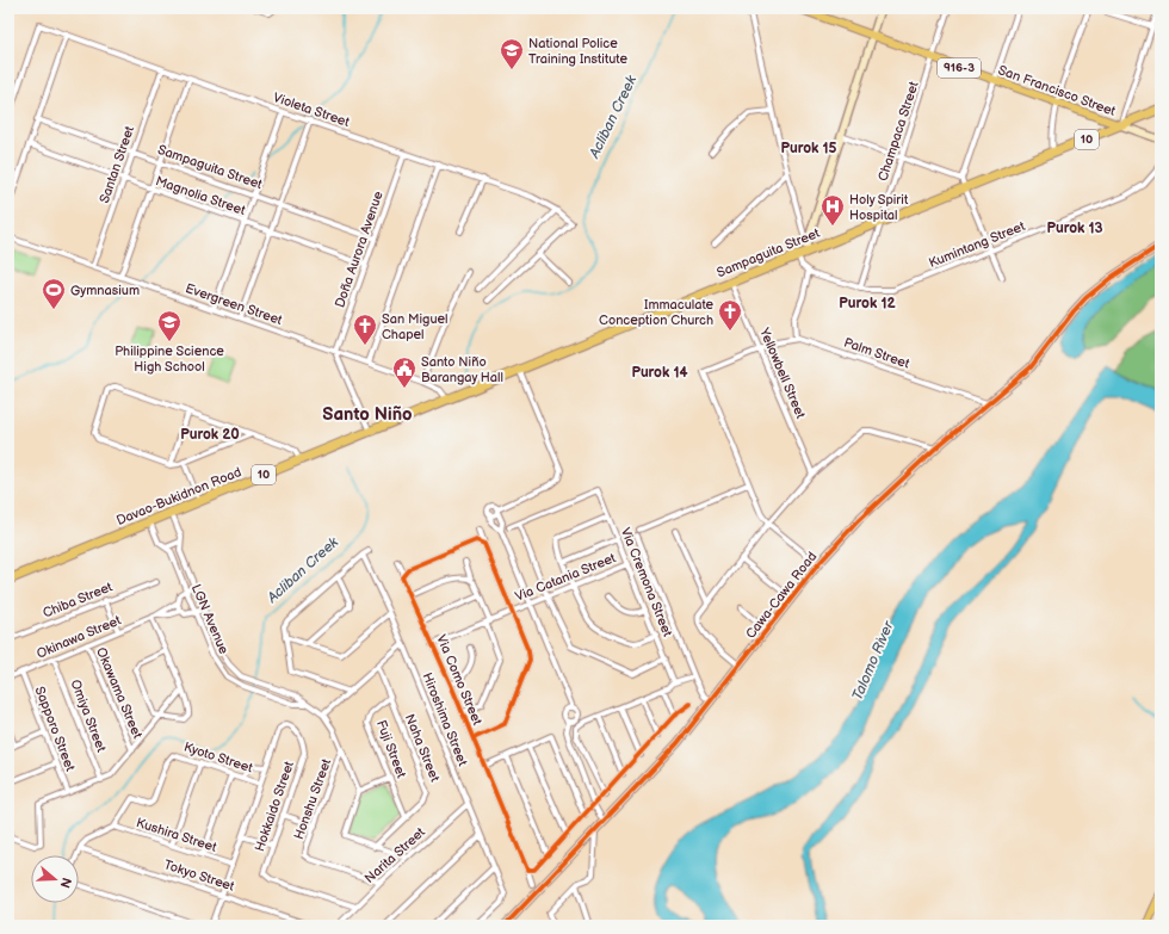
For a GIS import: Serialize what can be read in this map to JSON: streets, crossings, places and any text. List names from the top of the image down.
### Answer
{
  "streets": {
    "highway": ["10", "Sampaguita Street", "Davao-Bukidnon Road"],
    "main road": ["916-3", "San Francisco Street"],
    "street": [
      "Violeta Street",
      "Champaca Street",
      "Santan Street",
      "Magnolia Street",
      "Kumintang Street",
      "Doña Aurora Avenue",
      "Evergreen Street",
      "Palm Street",
      "Yellowbell Street",
      "Via Catania Street",
      "Via Cremona Street",
      "Cawa-Cawa Road",
      "Chiba Street",
      "LGN Avenue",
      "Okinawa Street",
      "Via Como Street",
      "Okawama Street",
      "Omiya Street",
      "Hiroshima Street",
      "Sapporo Street",
      "Naha Street",
      "Fuji Street",
      "Kyoto Street",
      "Honshu Street",
      "Hokkaido Street",
      "Kushira Street",
      "Narita Street",
      "Tokyo Street"
    ]
  },
  "crossings": [
    ["San Francisco Street", "Champaca Street"],
    ["San Francisco Street", "Sampaguita Street"],
    ["Violeta Street", "Santan Street"],
    ["Violeta Street", "Doña Aurora Avenue"],
    ["Champaca Street", "Sampaguita Street"],
    ["Champaca Street", "Kumintang Street"],
    ["Santan Street", "Sampaguita Street"],
    ["Santan Street", "Magnolia Street"],
    ["Santan Street", "Evergreen Street"],
    ["Sampaguita Street", "Doña Aurora Avenue"],
    ["Sampaguita Street", "Yellowbell Street"],
    ["Sampaguita Street", "Davao-Bukidnon Road"],
    ["Magnolia Street", "Doña Aurora Avenue"],
    ["Doña Aurora Avenue", "Evergreen Street"],
    ["Evergreen Street", "Davao-Bukidnon Road"],
    ["Palm Street", "Yellowbell Street"],
    ["Palm Street", "Cawa-Cawa Road"],
    ["Davao-Bukidnon Road", "LGN Avenue"],
    ["Via Catania Street", "Via Cremona Street"],
    ["Via Catania Street", "Via Como Street"],
    ["Okinawa Street", "Okawama Street"],
    ["Okinawa Street", "Omiya Street"],
    ["Okinawa Street", "Sapporo Street"],
    ["Hiroshima Street", "Narita Street"],
    ["Naha Street", "Fuji Street"],
    ["Kyoto Street", "Kushira Street"],
    ["Honshu Street", "Narita Street"],
    ["Hokkaido Street", "Narita Street"]
  ],
  "districts": [
    "Purok 15",
    "Purok 13",
    "Purok 12",
    "Purok 14",
    "Santo Niño",
    "Purok 20"
  ],
  "water": ["Acliban Creek", "Talomo River"],
  "places": {
    "school or university": ["National Police Training Institute", "Philippine Science High School"],
    "hospital": ["Holy Spirit Hospital"],
    "sports": ["Gymnasium"],
    "church": ["Immaculate Conception Church", "San Miguel Chapel"],
    "public building": ["Santo Niño Barangay Hall"]
  },
  "north": "right"
}
